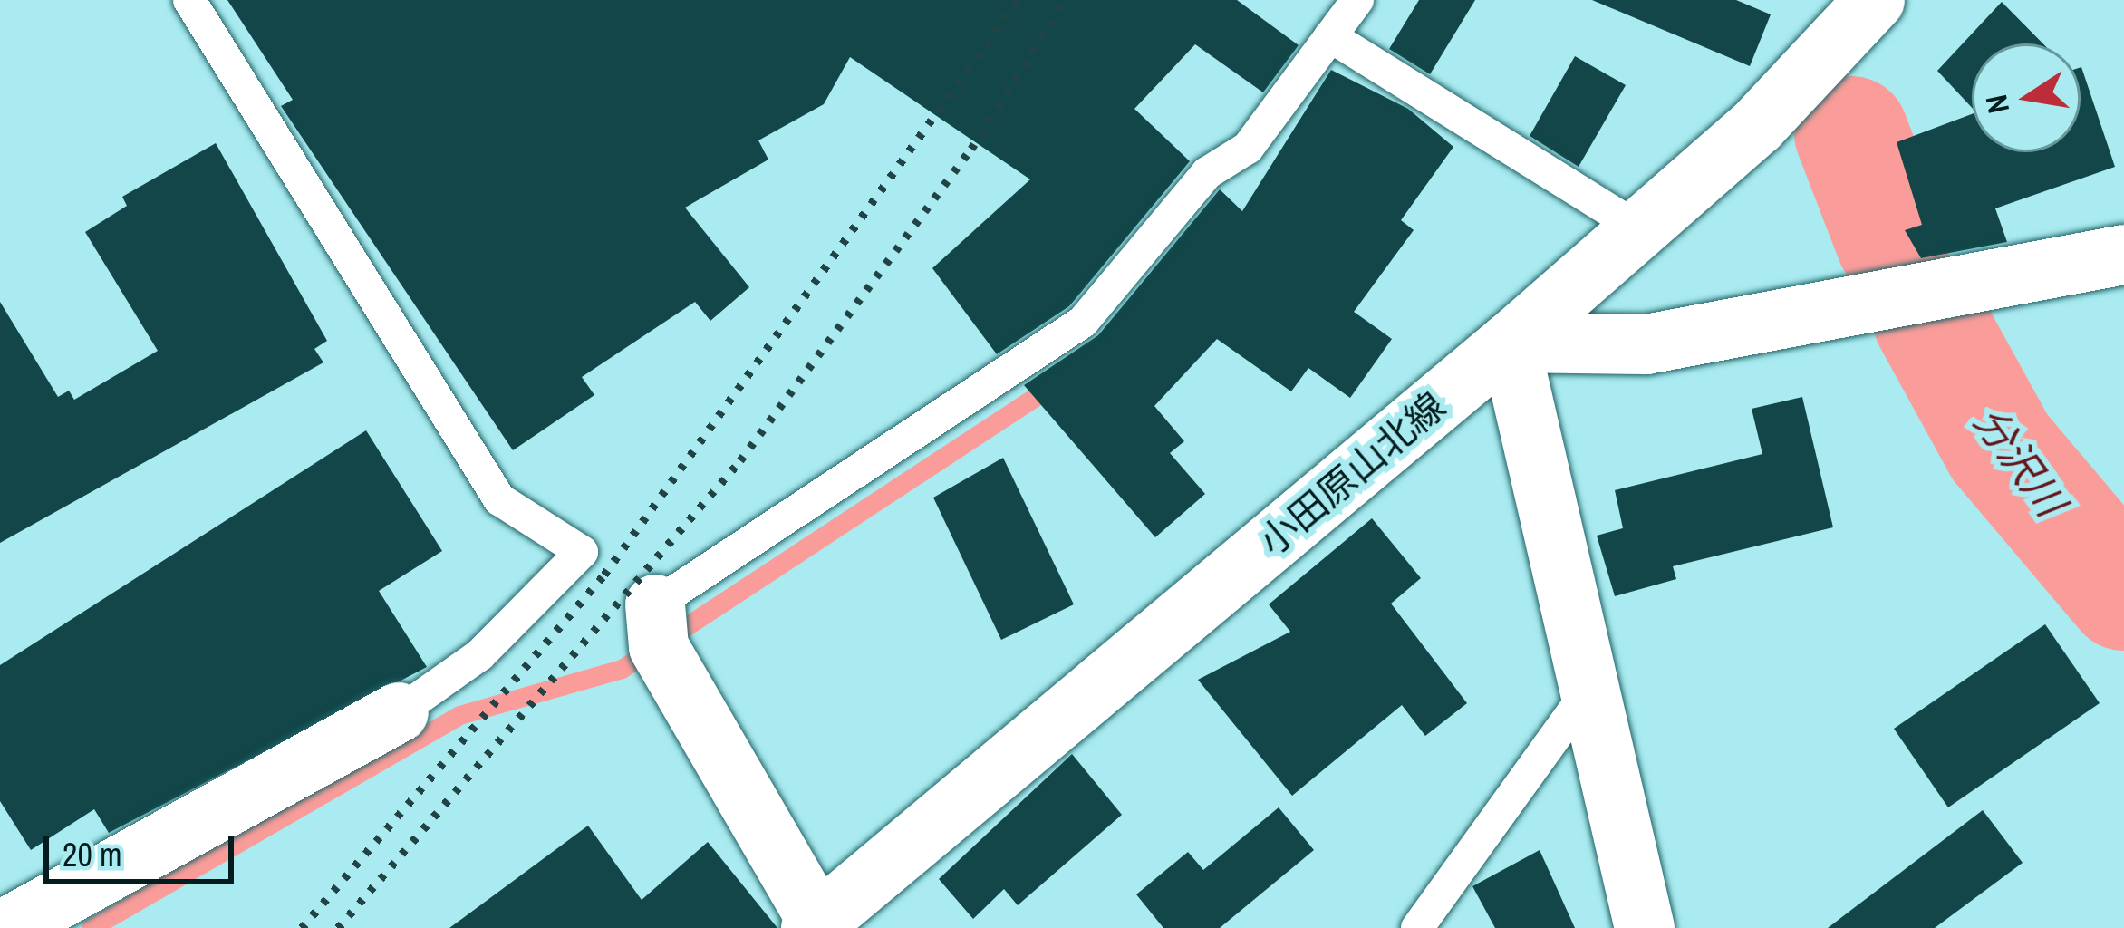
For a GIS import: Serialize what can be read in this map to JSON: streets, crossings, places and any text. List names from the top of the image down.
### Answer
{
  "streets": {
    "street": ["小田原山北線"]
  },
  "water": ["分沢川"],
  "scale_bar": "20 m",
  "north": "left"
}
